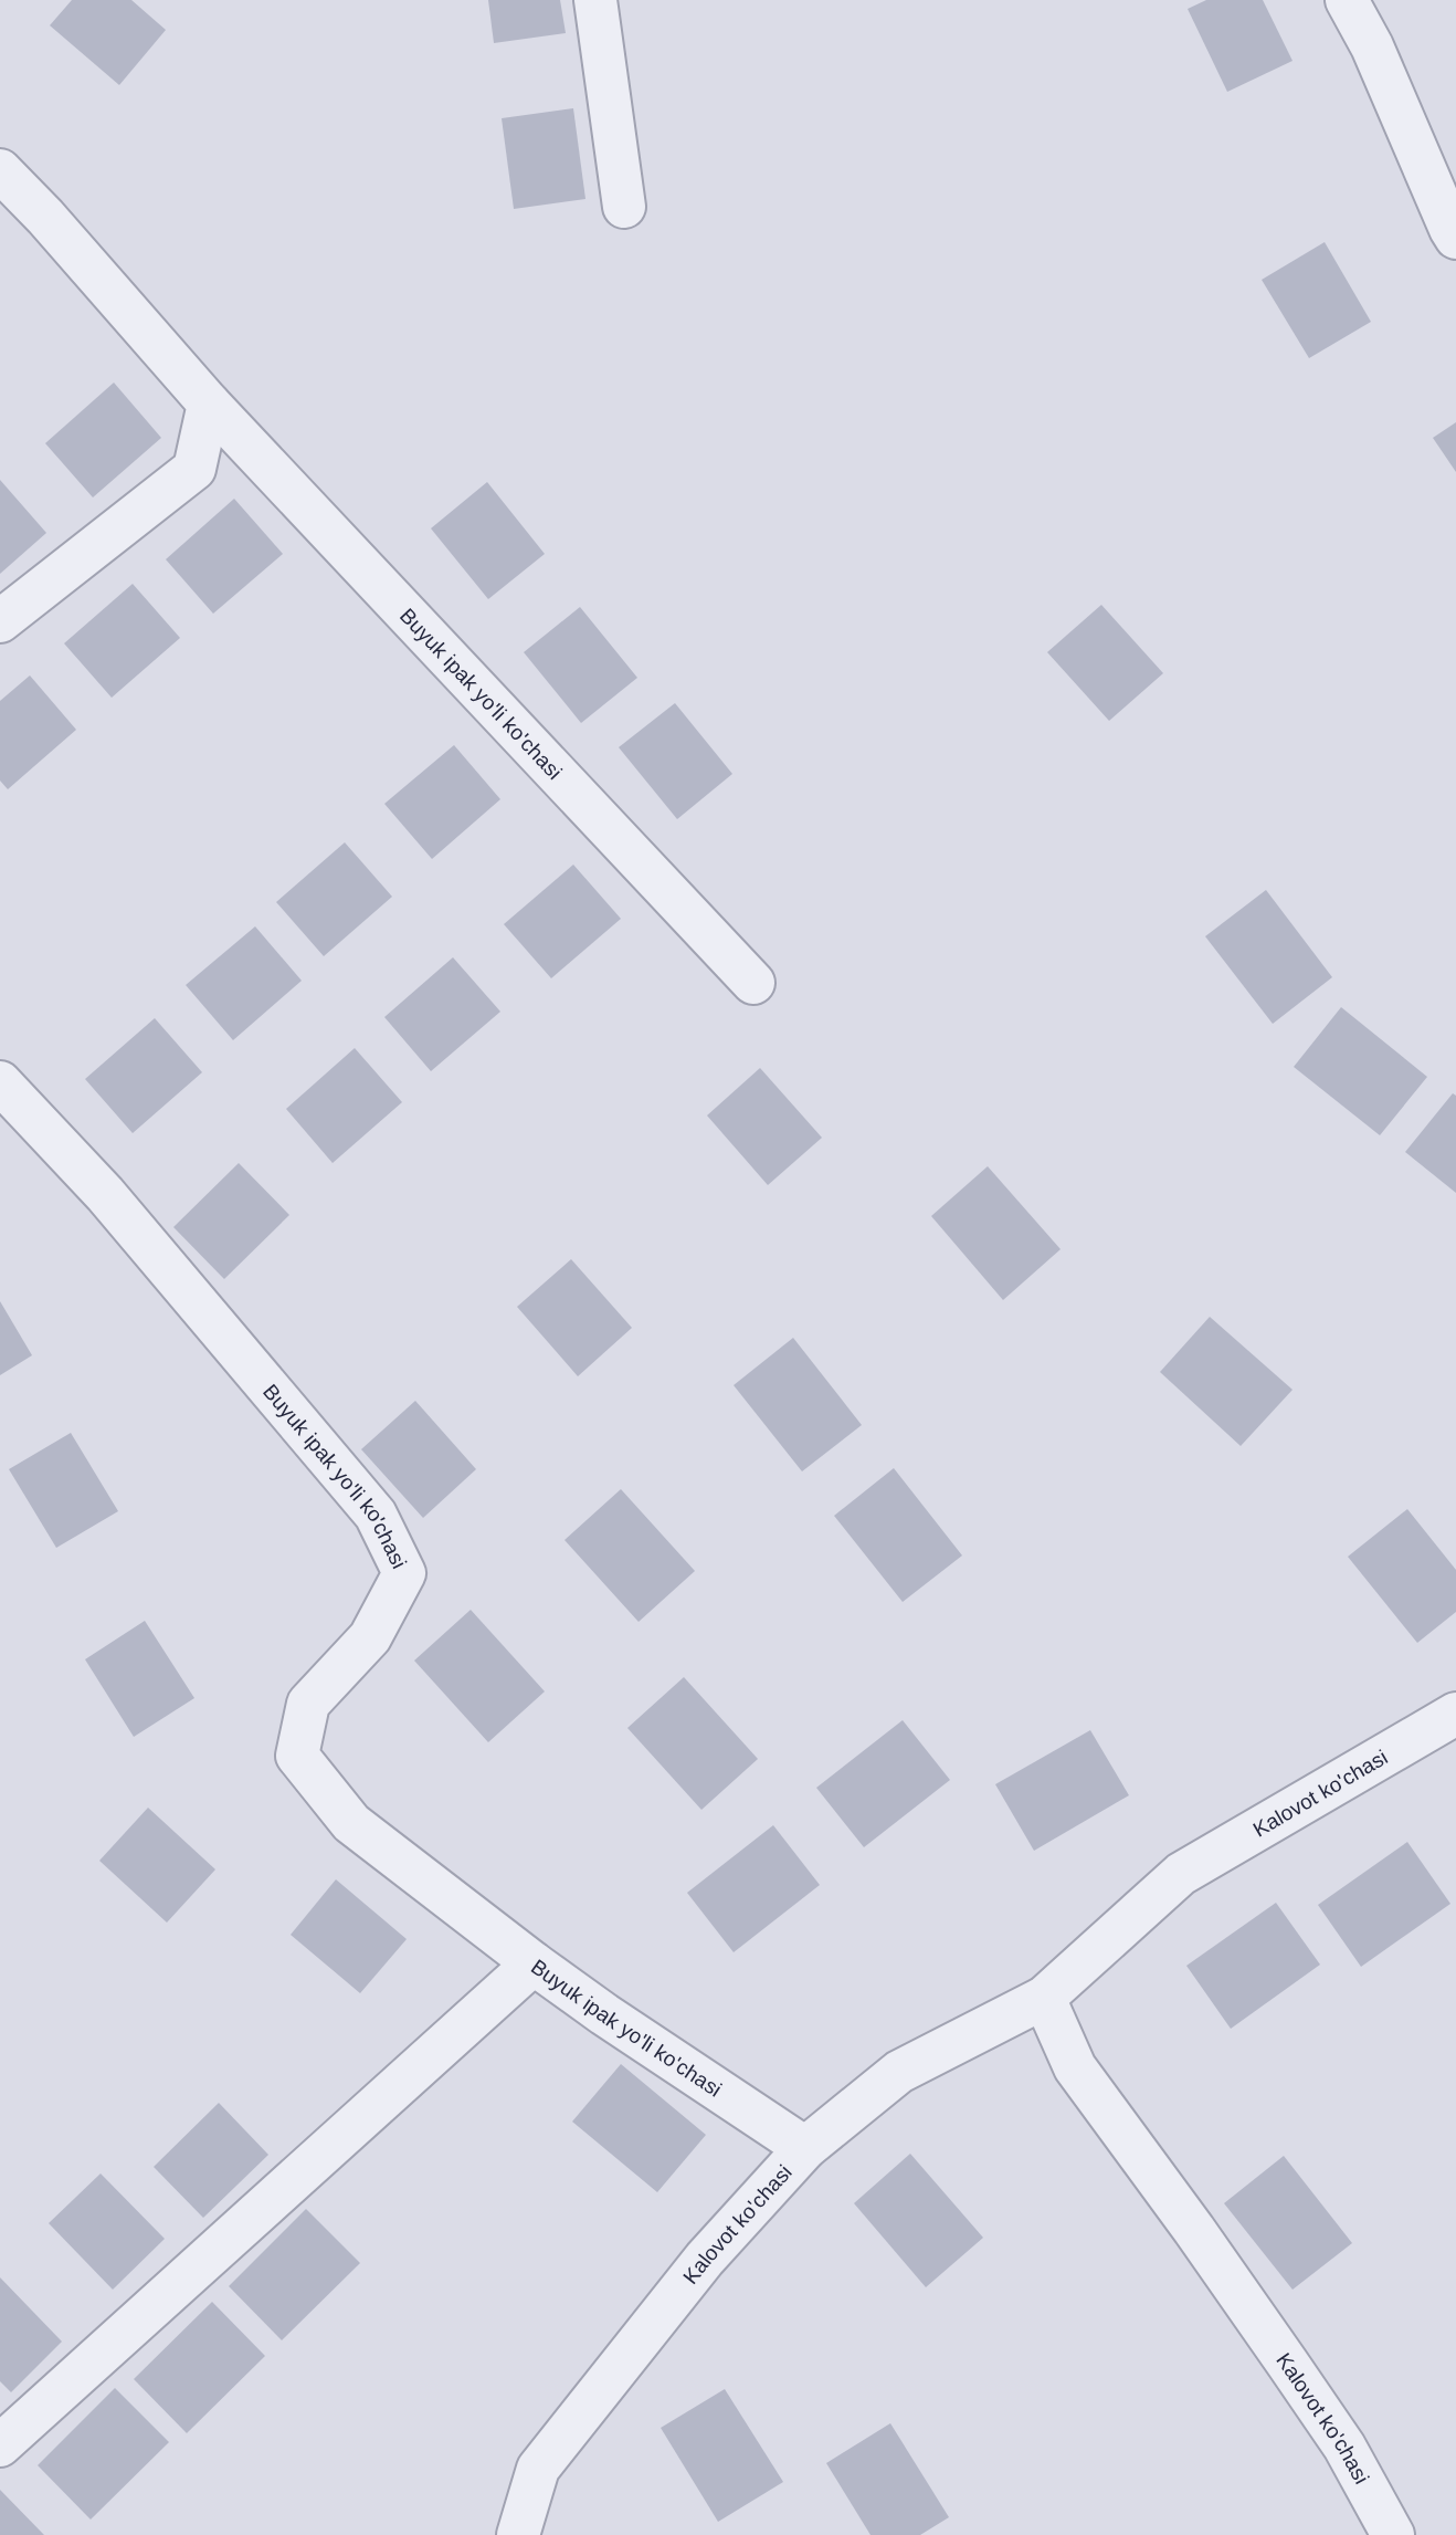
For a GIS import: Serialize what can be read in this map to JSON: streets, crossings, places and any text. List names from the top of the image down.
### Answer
{
  "streets": {
    "street": ["Buyuk ipak yo'li ko'chasi", "Kalovot ko'chasi"]
  },
  "crossings": [
    ["Buyuk ipak yo'li ko'chasi", "Kalovot ko'chasi"]
  ]
}
